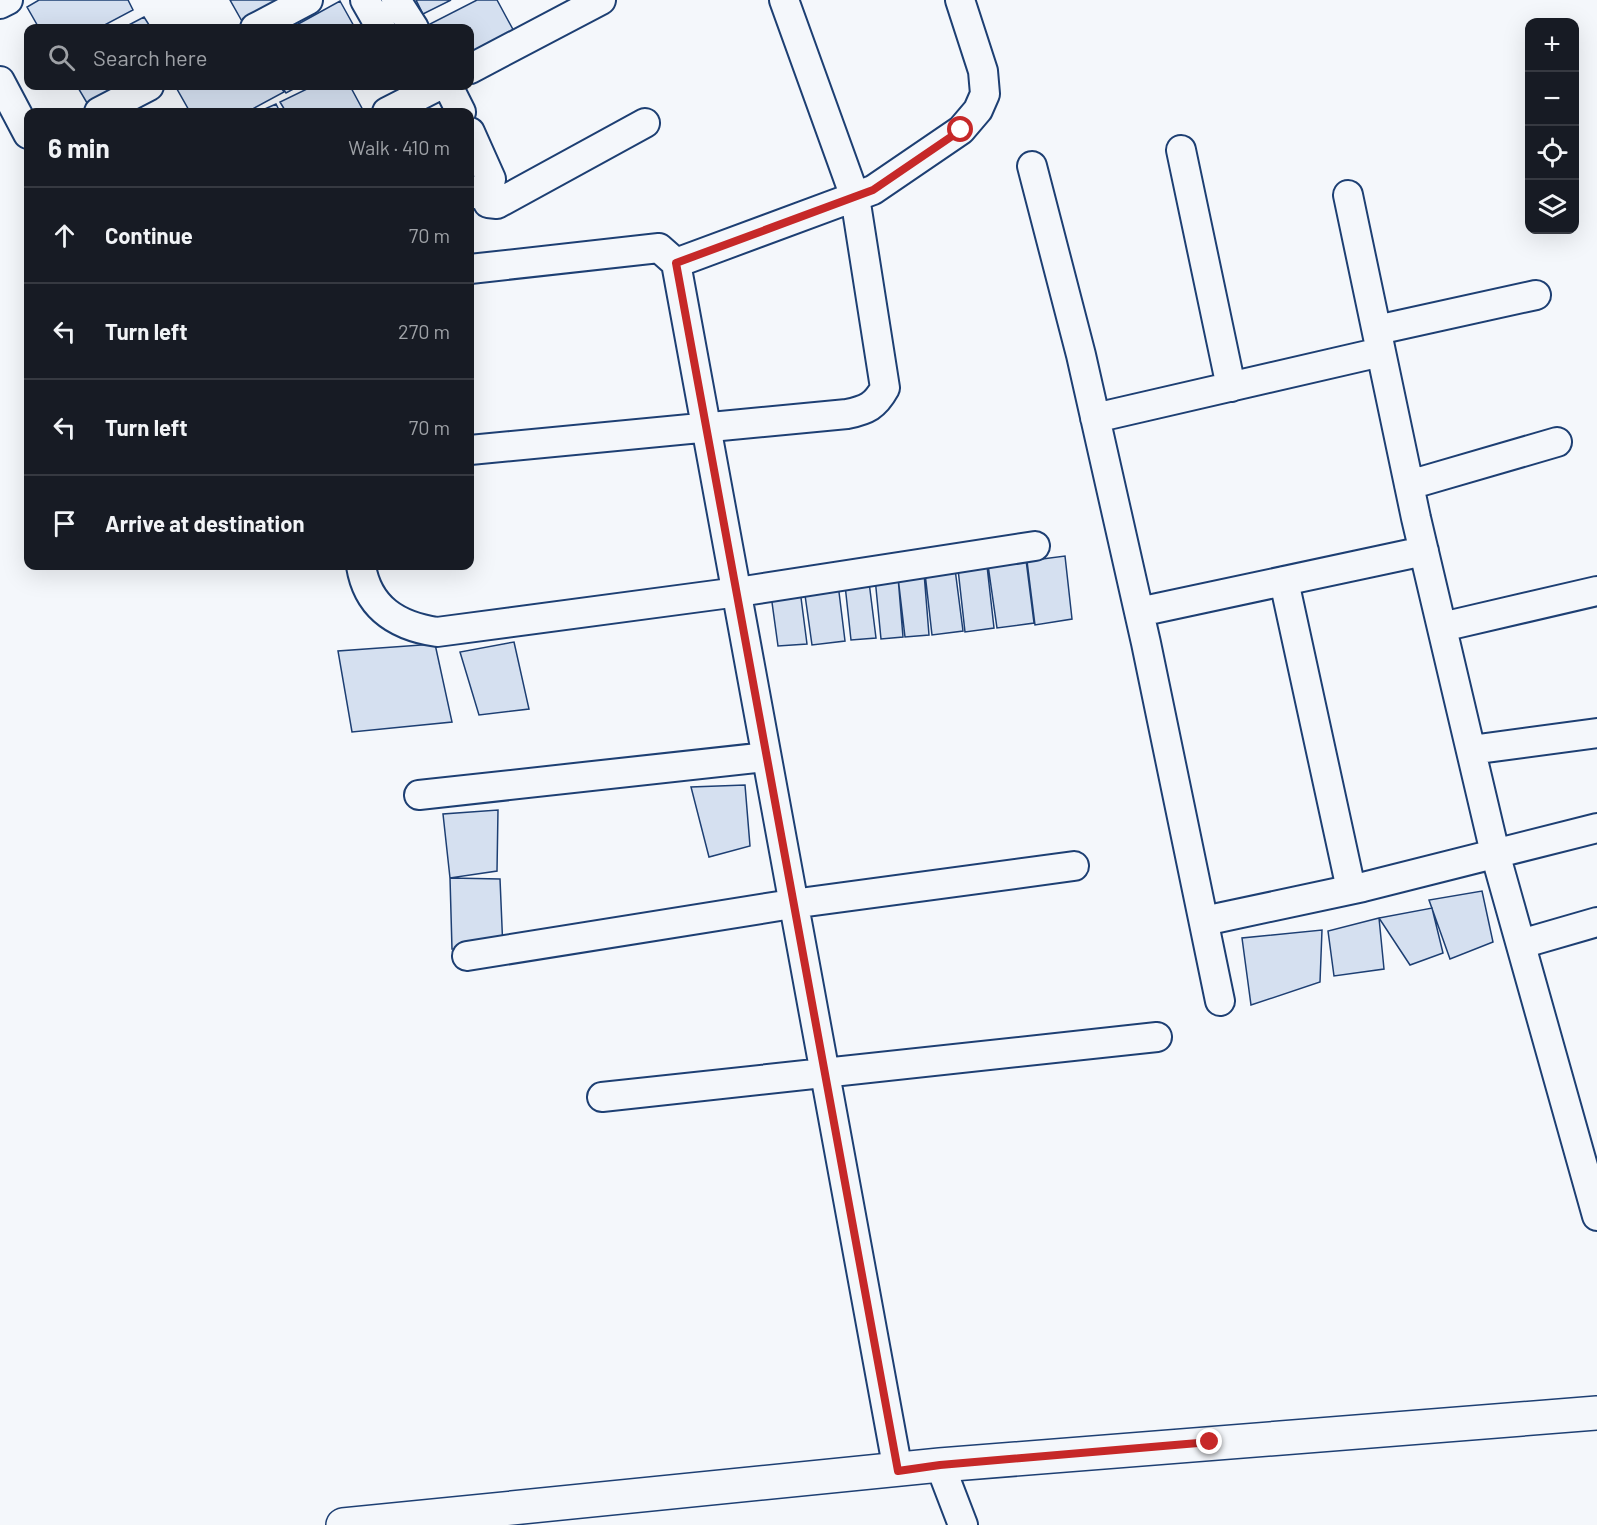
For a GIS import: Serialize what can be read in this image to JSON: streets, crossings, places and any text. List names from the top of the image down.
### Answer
{
  "page": {
    "map_buttons": ["+", "−"],
    "search": "Search here",
    "heading": ["6 min", "Walk · 410 m"],
    "list": [
      ["Continue", "70 m"],
      ["Turn left", "270 m"],
      ["Turn left", "70 m"],
      "Arrive at destination"
    ]
  }
}
